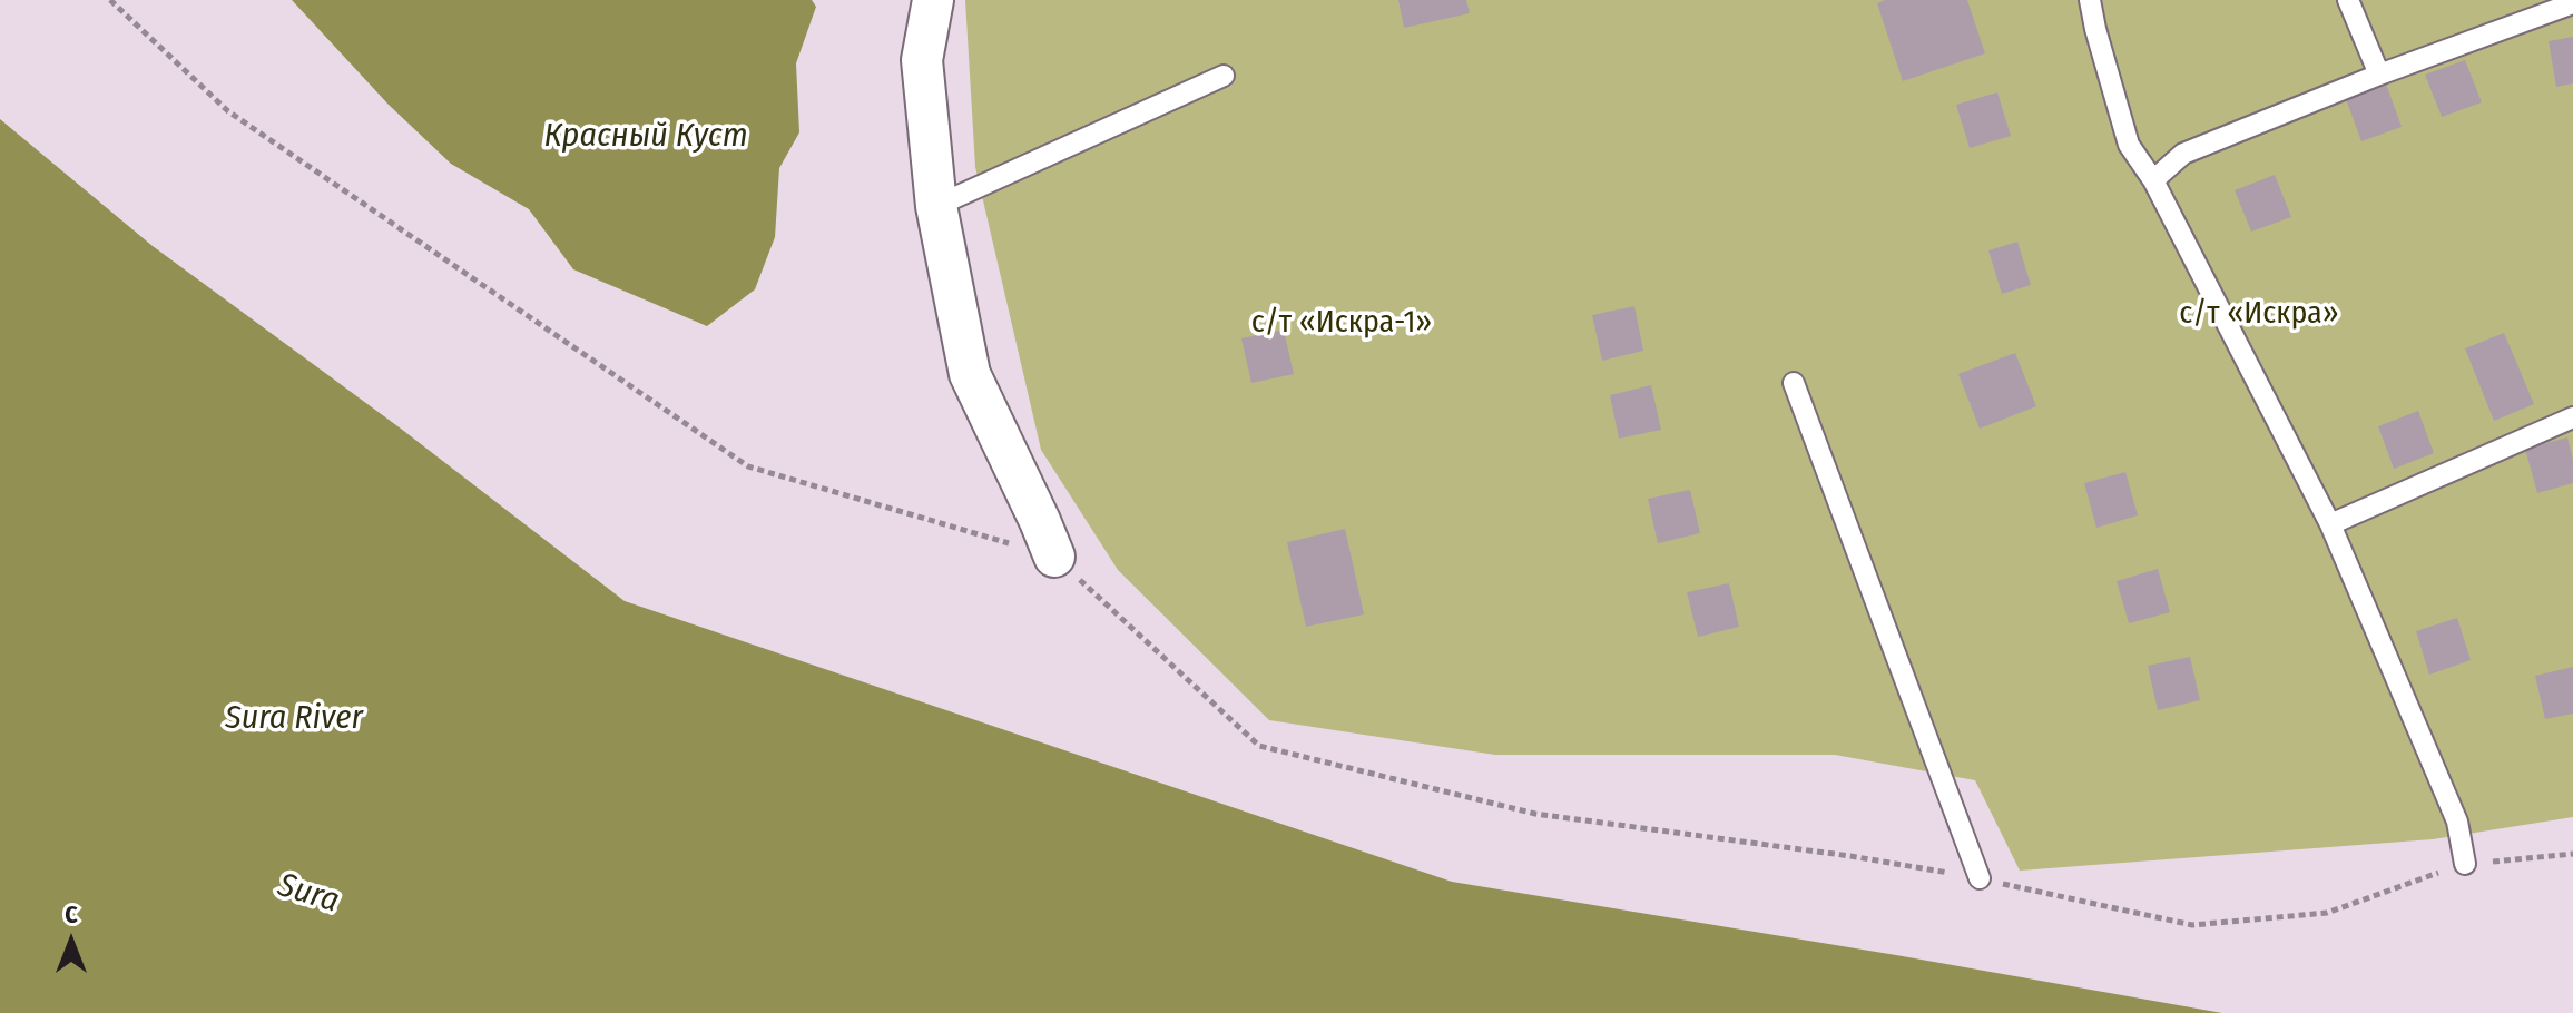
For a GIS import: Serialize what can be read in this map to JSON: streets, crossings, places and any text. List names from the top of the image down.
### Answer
{
  "water": ["Красный Куст", "Sura River", "Sura"],
  "parks": ["с/т «Искра»", "с/т «Искра-1»"],
  "north": "top"
}
